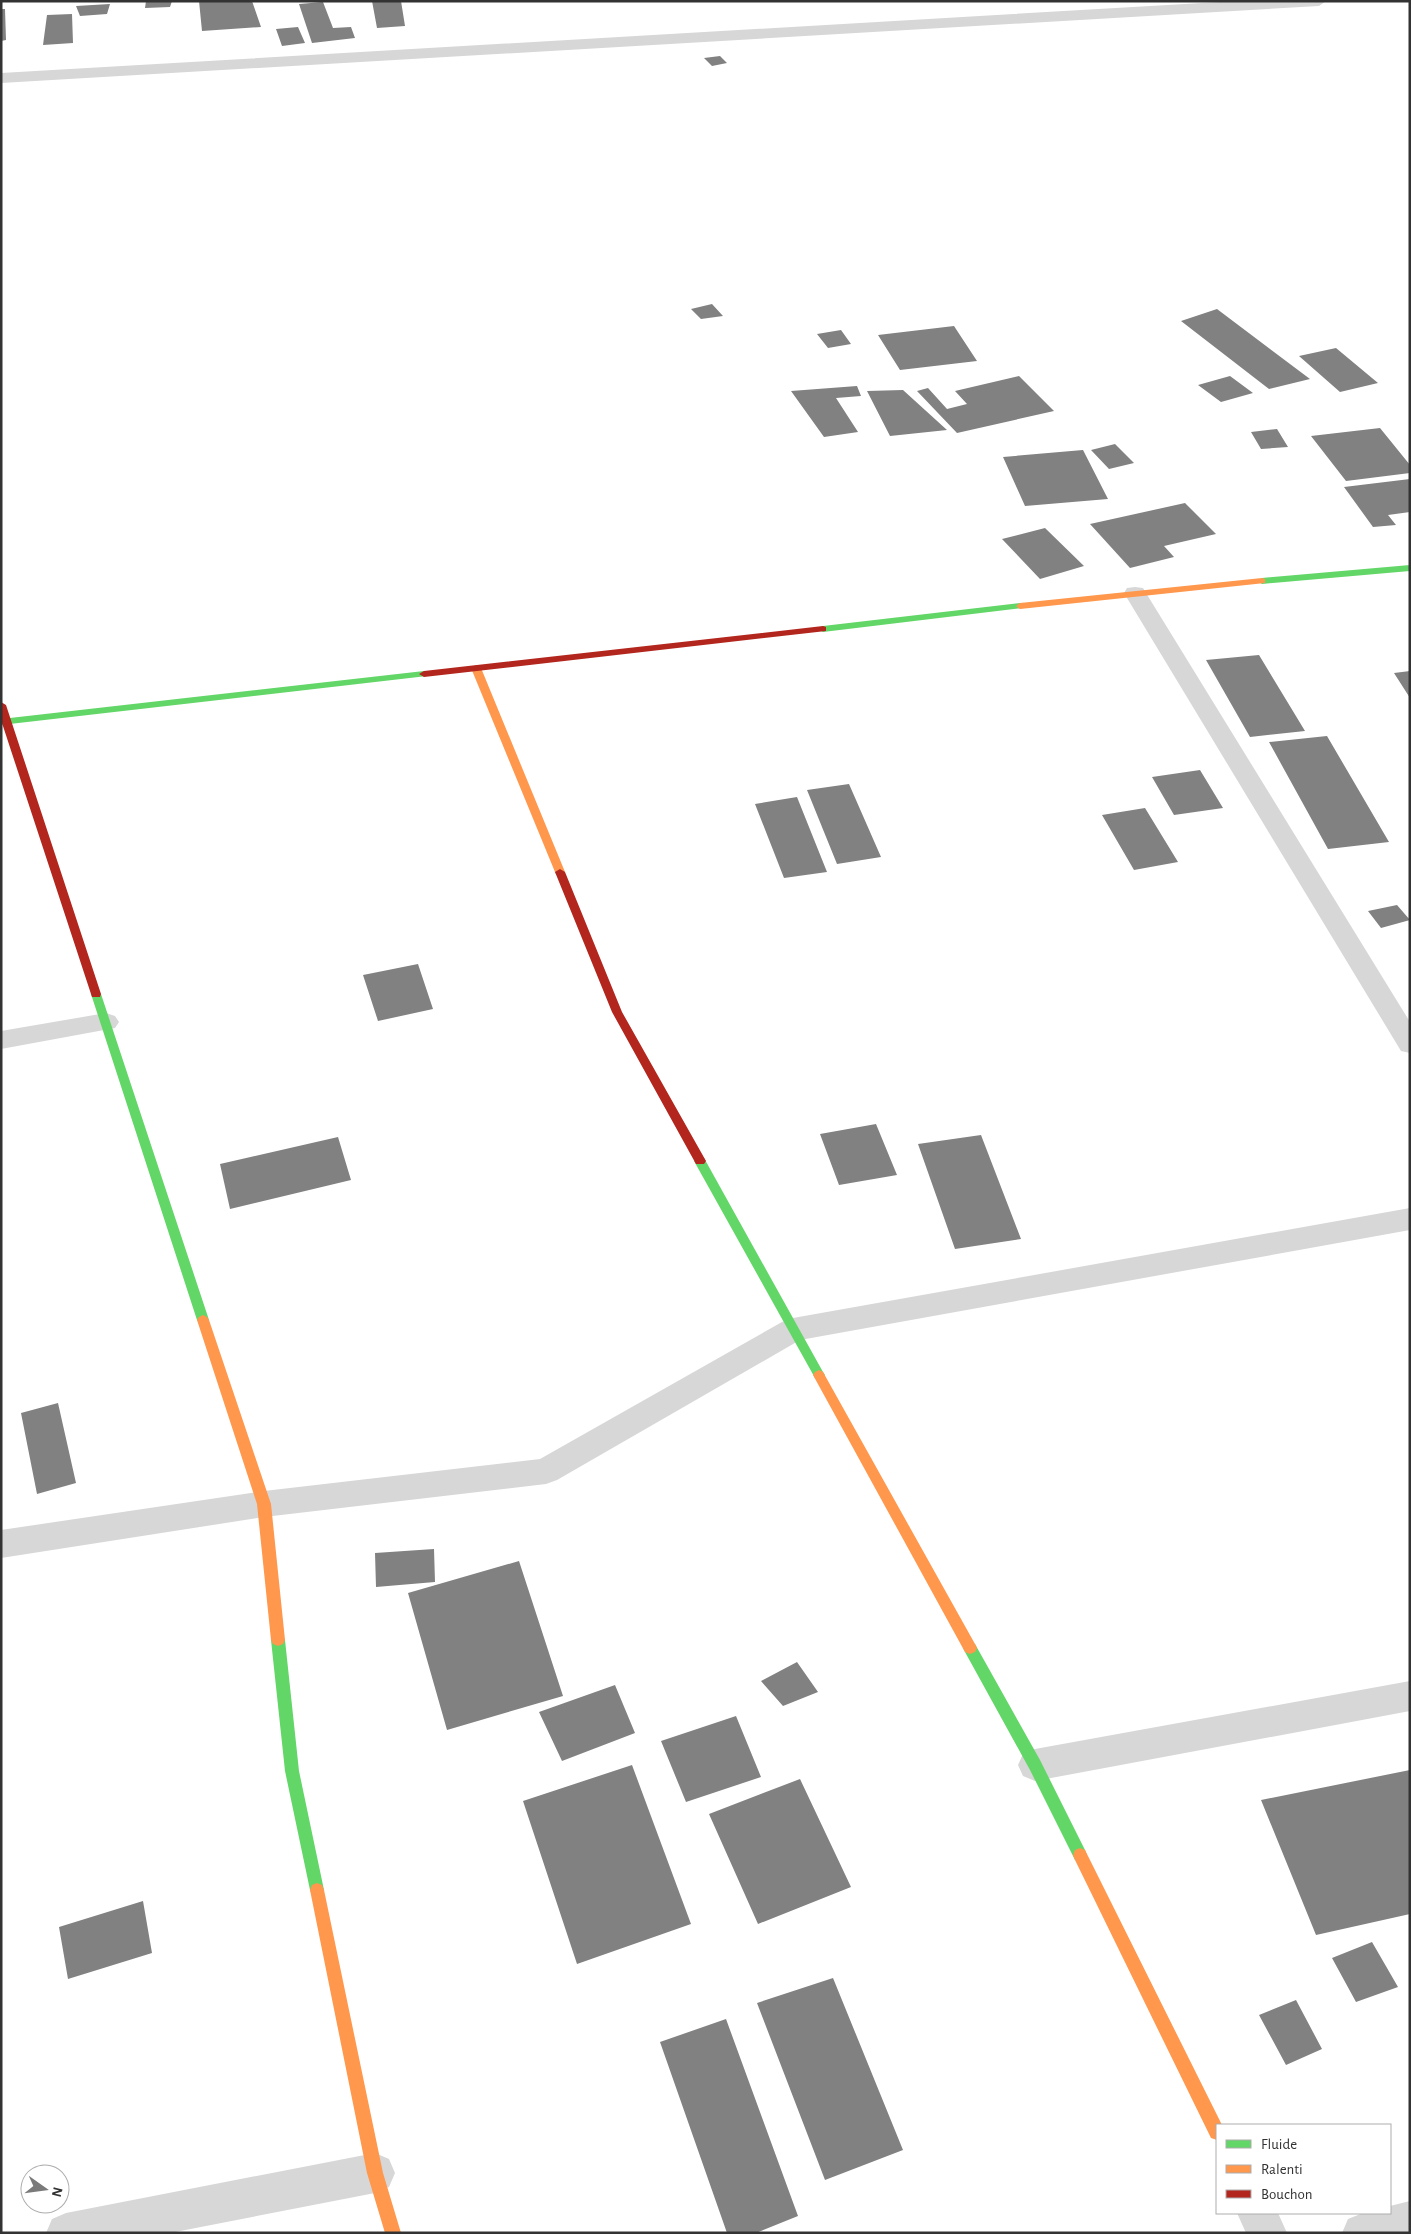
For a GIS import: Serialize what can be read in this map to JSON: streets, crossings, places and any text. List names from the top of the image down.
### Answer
{
  "legend": ["Fluide", "Ralenti", "Bouchon"],
  "north": "right"
}
